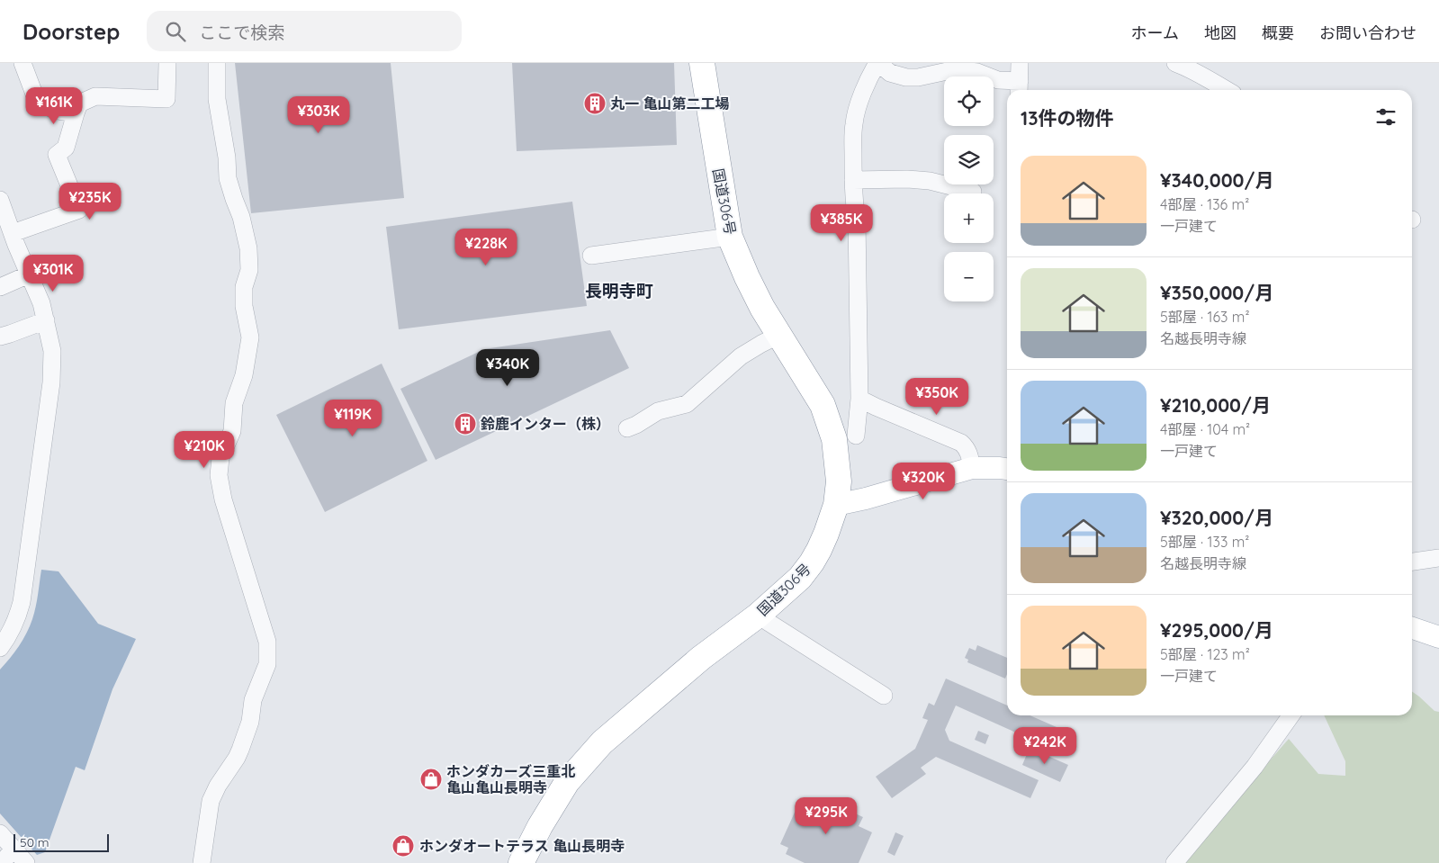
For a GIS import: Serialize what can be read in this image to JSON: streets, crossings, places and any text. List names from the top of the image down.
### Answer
{
  "streets": {
    "highway": ["国道306号"]
  },
  "districts": ["長明寺町"],
  "places": {
    "building": ["丸一 亀山第二工場", "鈴鹿インター（株）"],
    "shop": ["ホンダカーズ三重北 亀山亀山長明寺", "ホンダオートテラス 亀山長明寺"]
  },
  "scale_bar": "50 m",
  "page": {
    "header": "Doorstep",
    "search": "ここで検索",
    "nav": [
      "ホーム",
      "地図",
      "概要",
      "お問い合わせ"
    ],
    "map_buttons": ["+", "−"],
    "price": [
      "¥161K",
      "¥303K",
      "¥235K",
      "¥385K",
      "¥228K",
      "¥301K",
      "¥340K",
      "¥350K",
      "¥119K",
      "¥210K",
      "¥320K",
      "¥242K",
      "¥295K"
    ],
    "heading": "13件の物件",
    "list": [
      {
        "name": "¥340,000/月",
        "note": "4部屋 · 136 m² · 一戸建て"
      },
      {
        "name": "¥350,000/月",
        "note": "5部屋 · 163 m² · 名越長明寺線"
      },
      {
        "name": "¥210,000/月",
        "note": "4部屋 · 104 m² · 一戸建て"
      },
      {
        "name": "¥320,000/月",
        "note": "5部屋 · 133 m² · 名越長明寺線"
      },
      {
        "name": "¥295,000/月",
        "note": "5部屋 · 123 m² · 一戸建て"
      }
    ],
    "scale": "50 m"
  }
}
